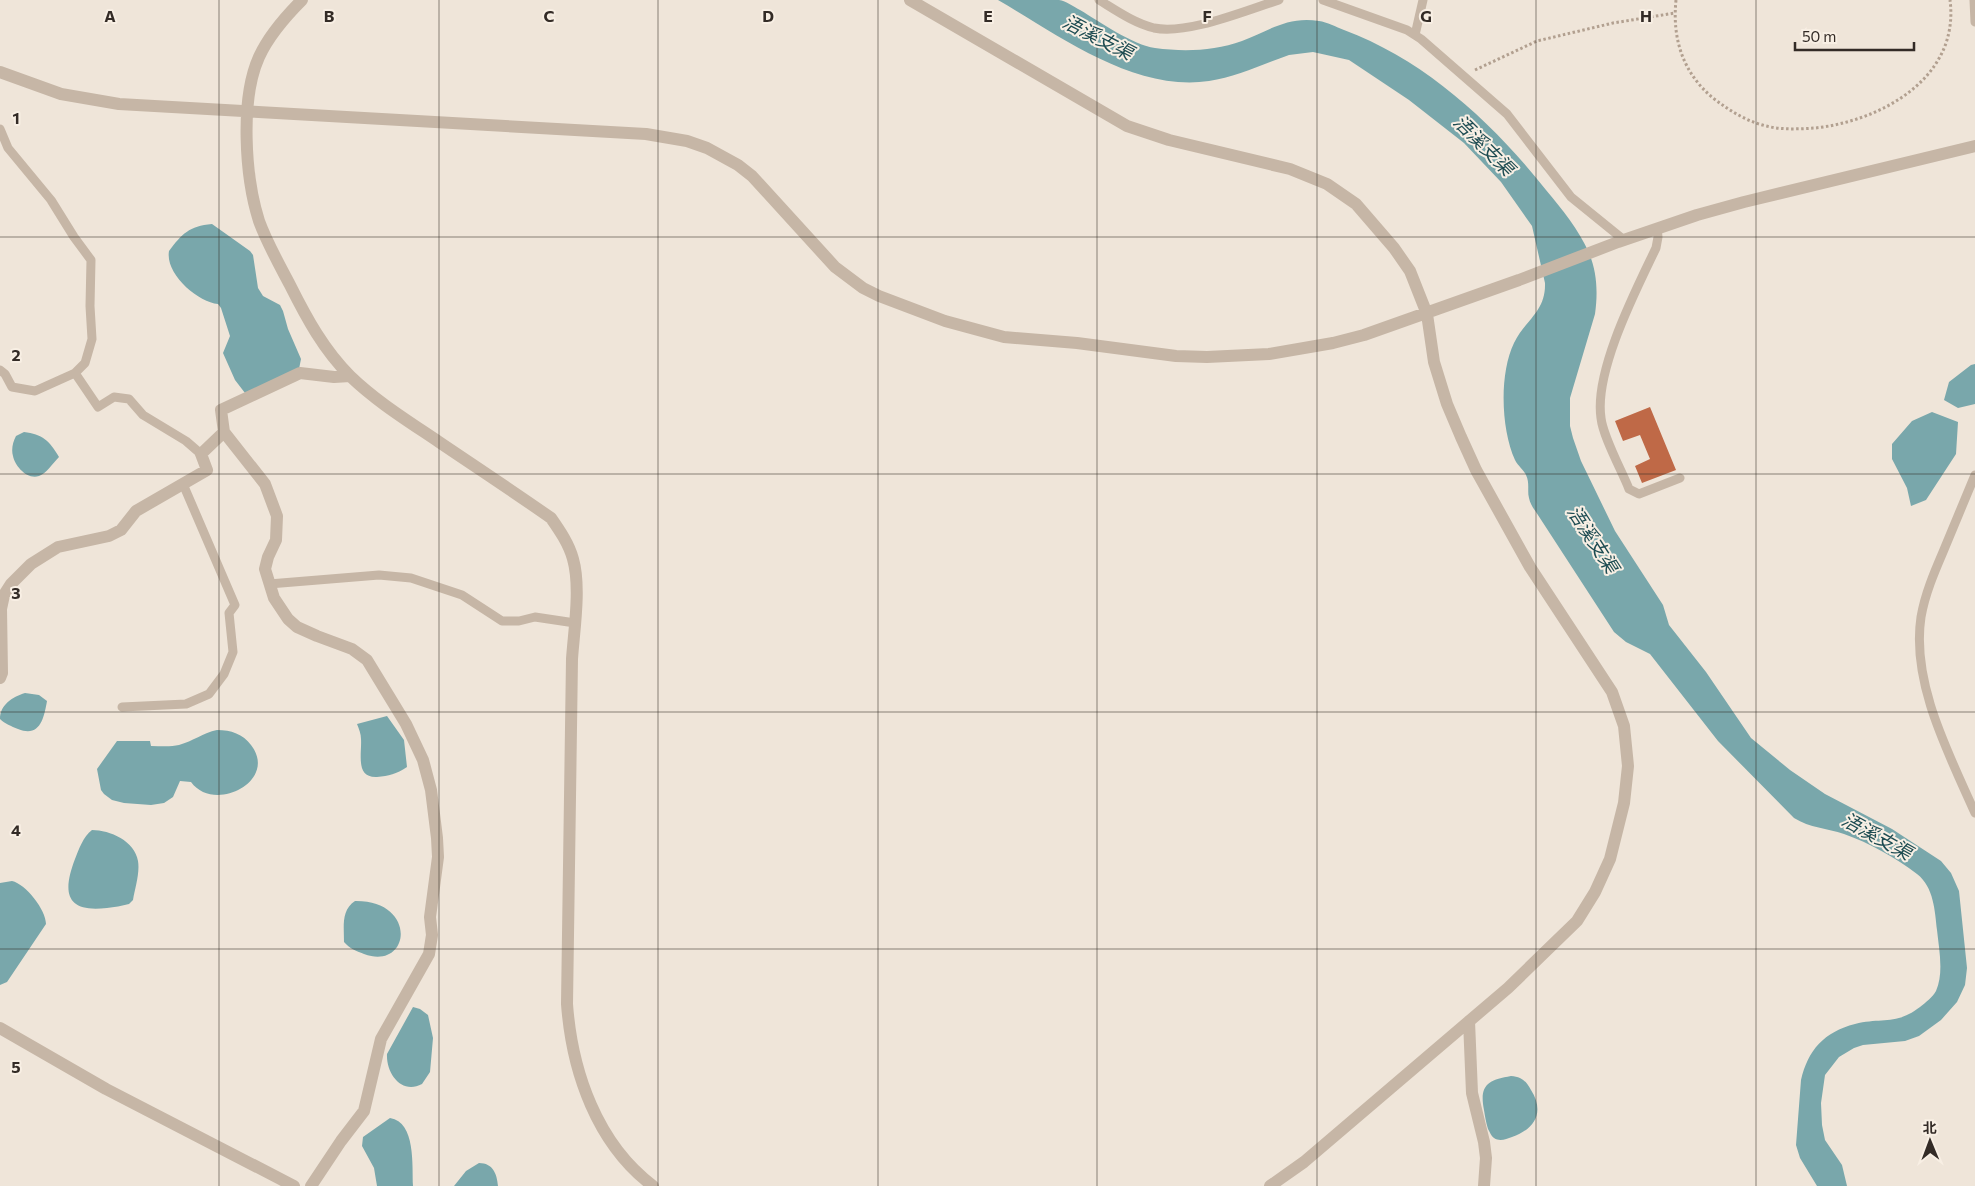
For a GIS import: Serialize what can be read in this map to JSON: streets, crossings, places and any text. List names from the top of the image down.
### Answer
{
  "water": ["浯溪支渠"],
  "scale_bar": "50 m",
  "north": "top",
  "grid": {
    "columns": [
      "A",
      "B",
      "C",
      "D",
      "E",
      "F",
      "G",
      "H"
    ],
    "rows": [
      "1",
      "2",
      "3",
      "4",
      "5"
    ]
  }
}
